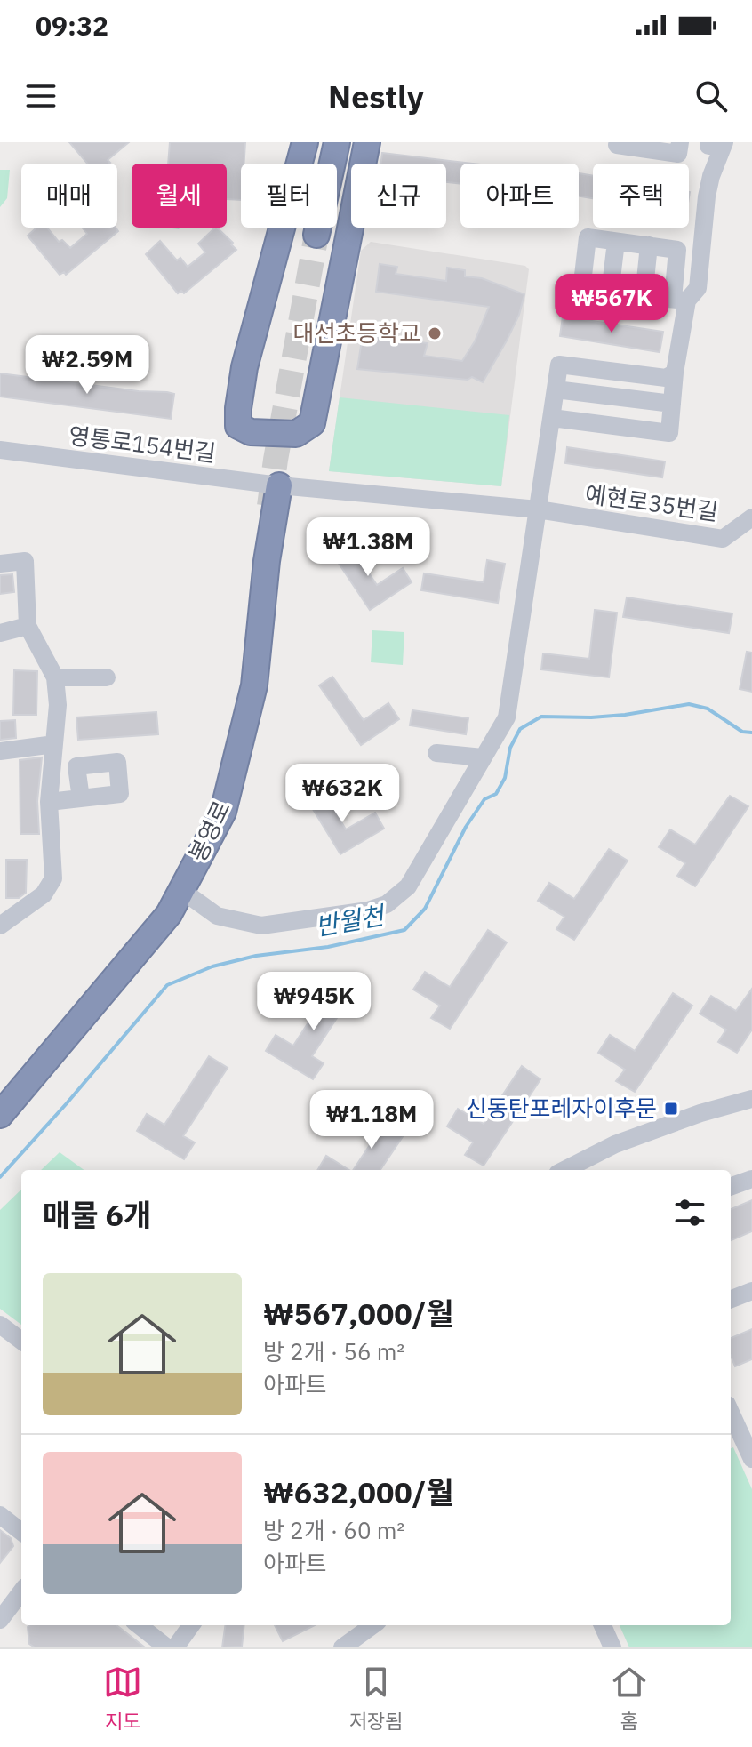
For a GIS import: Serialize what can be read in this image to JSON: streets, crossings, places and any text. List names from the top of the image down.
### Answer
{
  "streets": {
    "highway": ["봉영로"],
    "street": ["영통로154번길", "예현로35번길"]
  },
  "crossings": [
    ["영통로154번길", "예현로35번길"],
    ["영통로154번길", "봉영로"]
  ],
  "water": ["반월천"],
  "places": {
    "other": ["대선초등학교"],
    "transit": ["신동탄포레자이후문"]
  },
  "page": {
    "status": "09:32",
    "header": "Nestly",
    "chip": [
      "매매",
      "월세",
      "필터",
      "신규",
      "아파트",
      "주택"
    ],
    "price": [
      "₩567K",
      "₩2.59M",
      "₩1.38M",
      "₩632K",
      "₩945K",
      "₩1.18M"
    ],
    "heading": "매물 6개",
    "list": [
      {
        "name": "₩567,000/월",
        "note": "방 2개 · 56 m² · 아파트"
      },
      {
        "name": "₩632,000/월",
        "note": "방 2개 · 60 m² · 아파트"
      }
    ],
    "tabs": ["지도", "저장됨", "홈"]
  }
}
